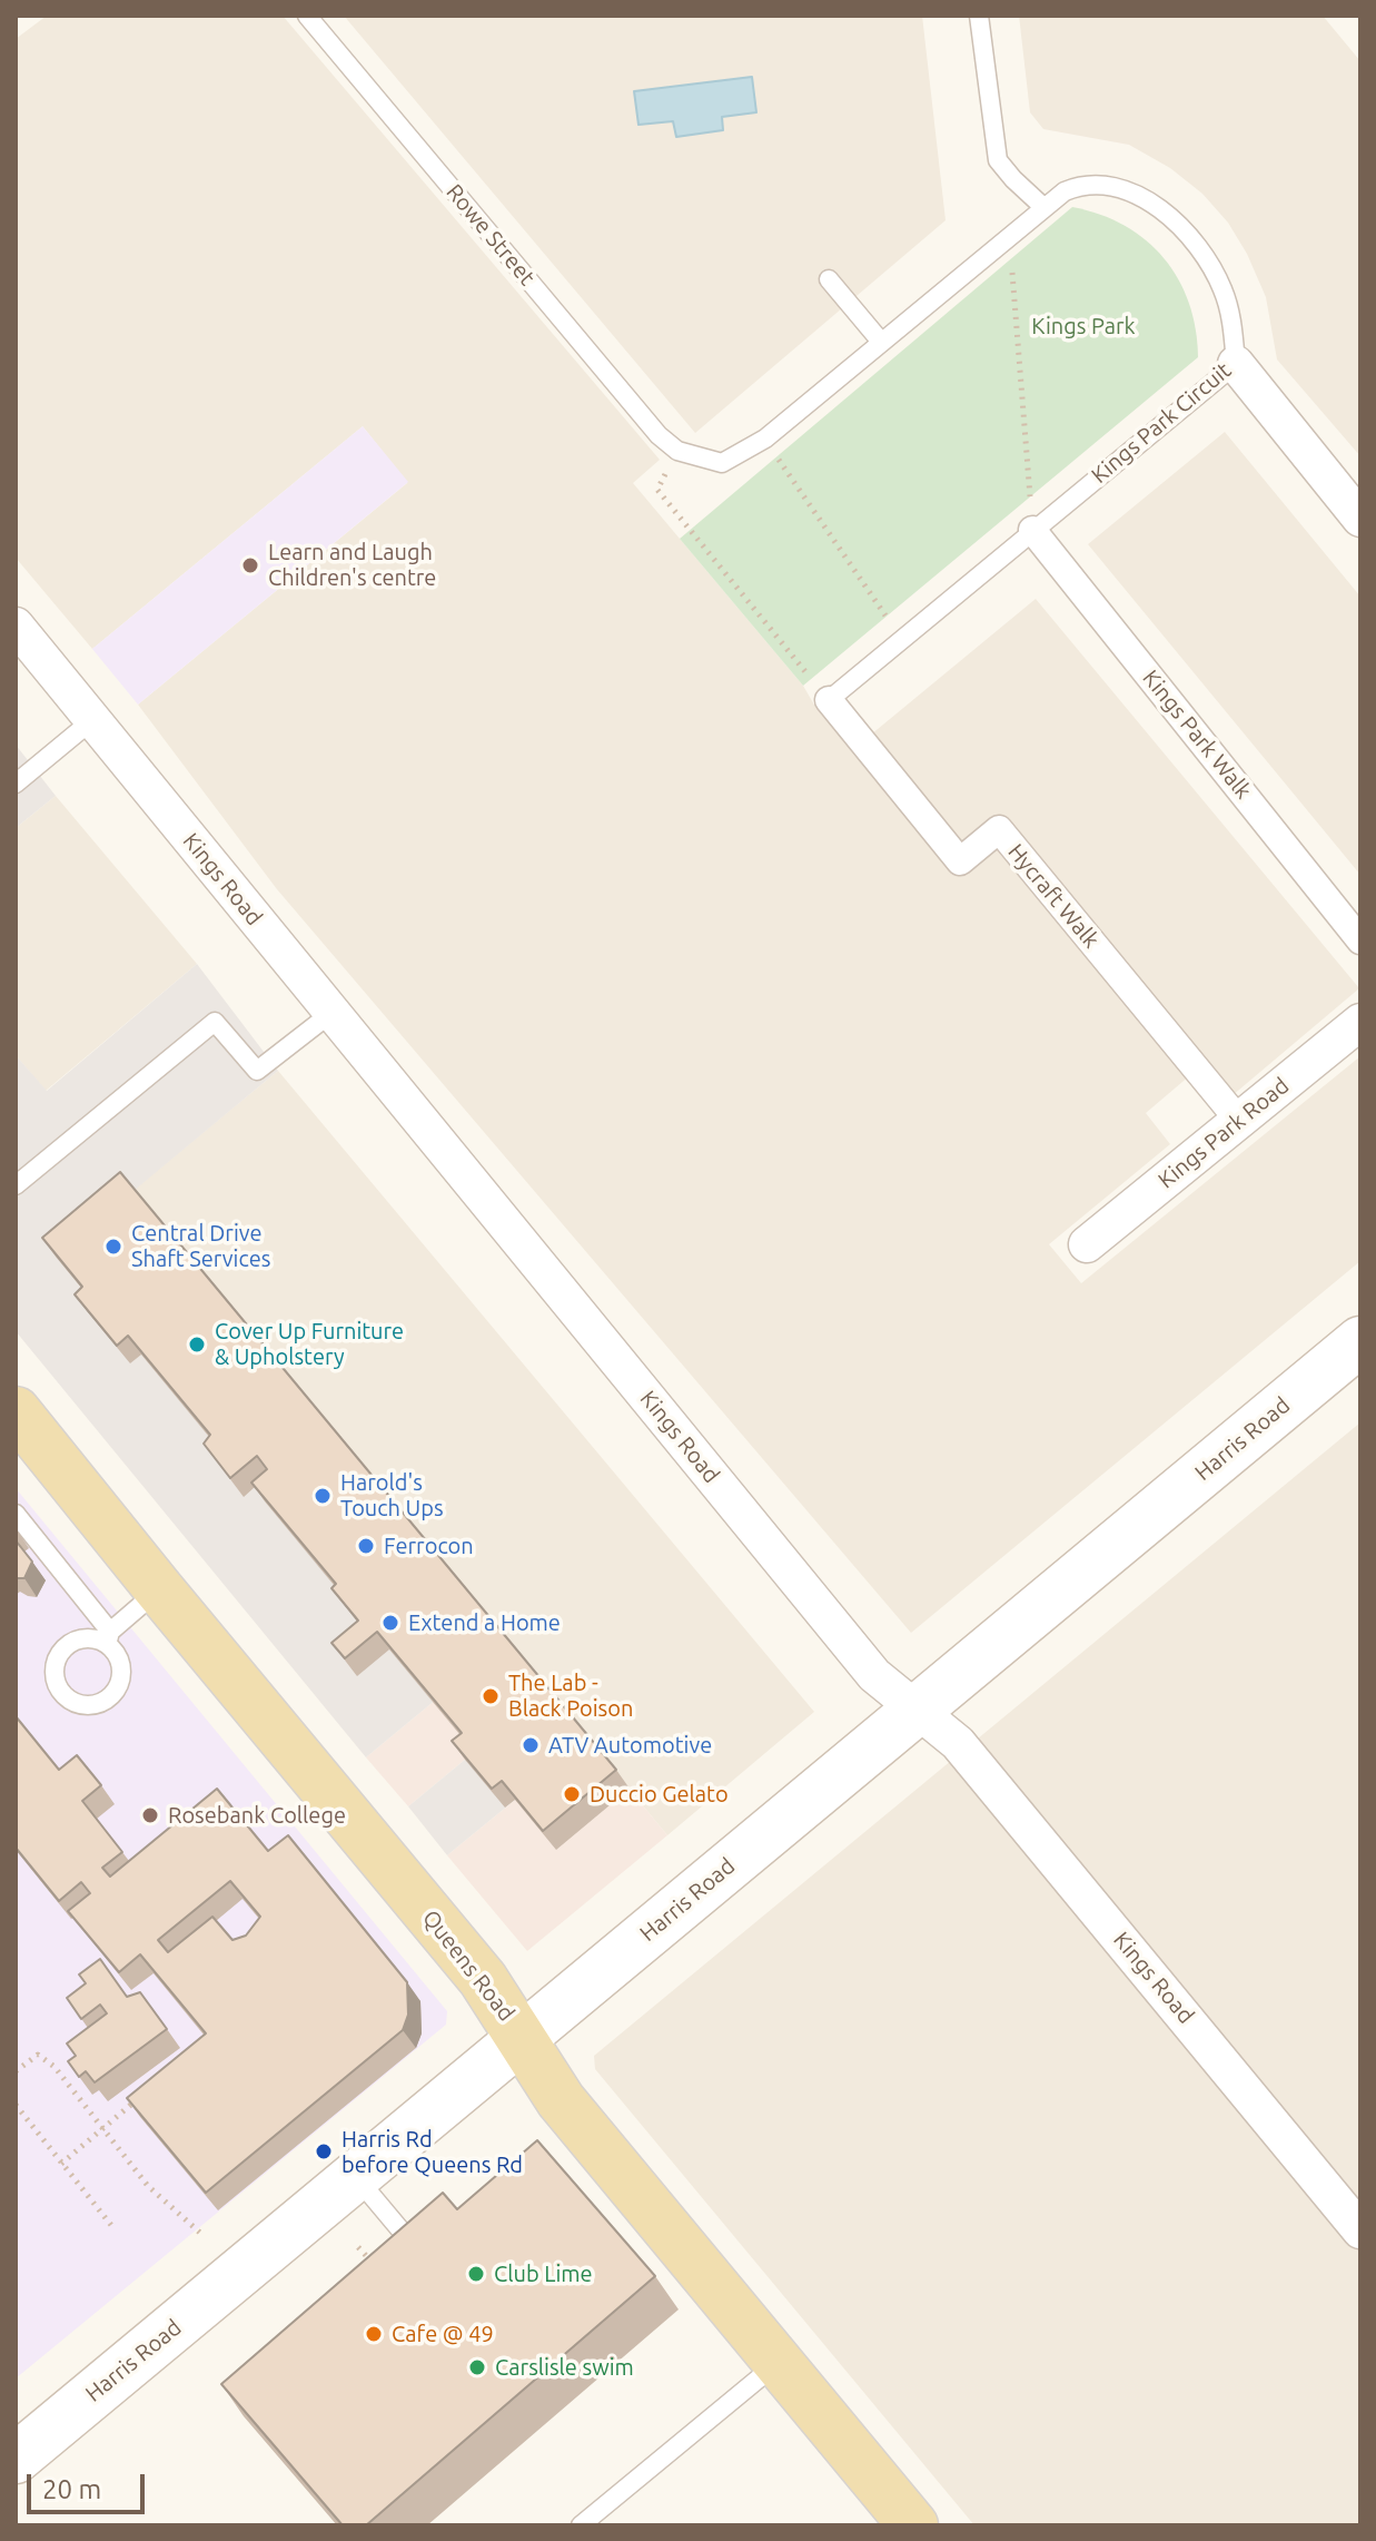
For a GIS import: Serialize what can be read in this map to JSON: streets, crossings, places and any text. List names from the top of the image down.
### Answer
{
  "streets": {
    "main road": ["Harris Road", "Queens Road"],
    "street": [
      "Kings Park Walk",
      "Kings Road",
      "Hycraft Walk",
      "Kings Park Road"
    ],
    "lane": ["Rowe Street", "Kings Park Circuit"]
  },
  "crossings": [
    ["Rowe Street", "Kings Park Circuit"],
    ["Kings Park Circuit", "Kings Park Walk"],
    ["Kings Park Circuit", "Hycraft Walk"],
    ["Kings Road", "Harris Road"],
    ["Hycraft Walk", "Kings Park Road"],
    ["Harris Road", "Queens Road"]
  ],
  "parks": ["Kings Park"],
  "places": [
    "Learn and Laugh Children's centre",
    "Central Drive Shaft Services",
    "Cover Up Furniture & Upholstery",
    "Harold's Touch Ups",
    "Ferrocon",
    "Extend a Home",
    "The Lab - Black Poison",
    "ATV Automotive",
    "Duccio Gelato",
    "Rosebank College",
    "Harris Rd before Queens Rd",
    "Club Lime",
    "Cafe @ 49",
    "Carslisle swim"
  ],
  "scale_bar": "20 m"
}
